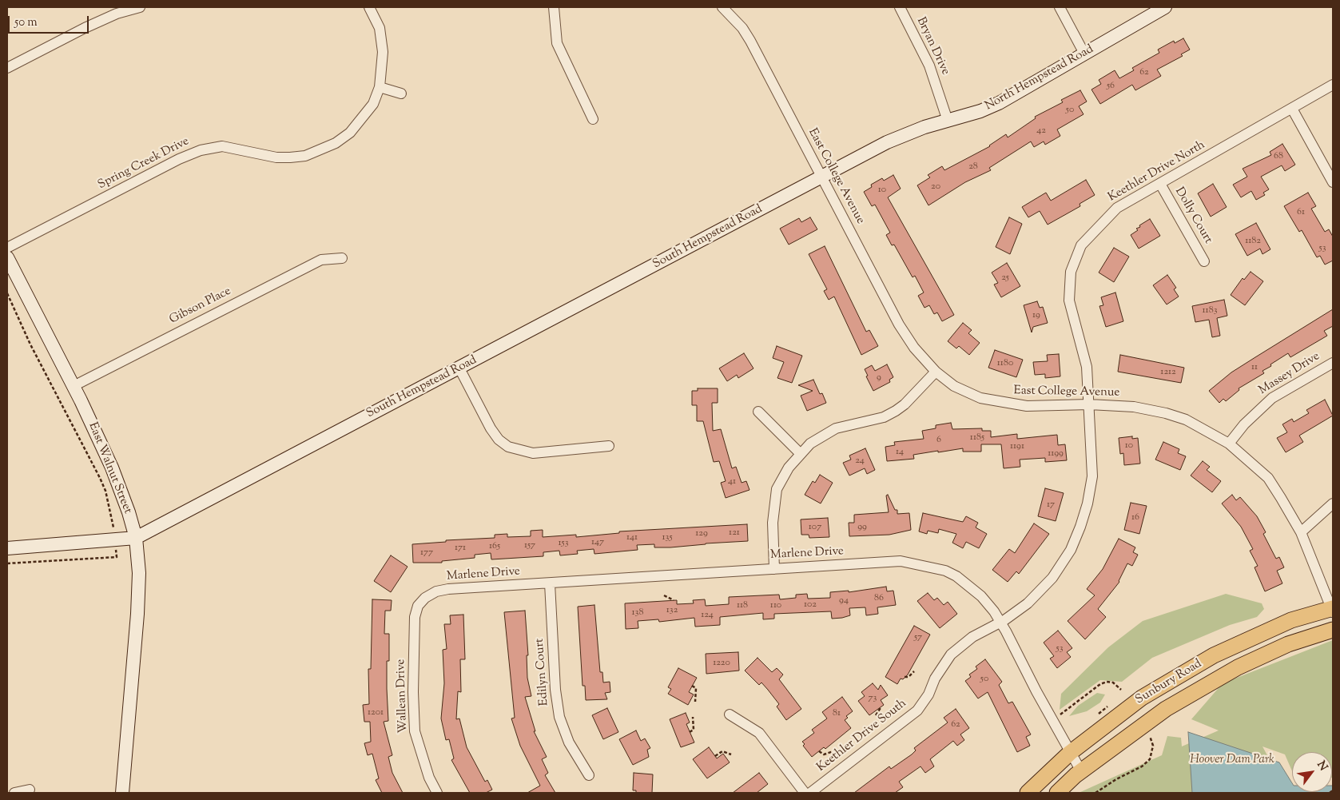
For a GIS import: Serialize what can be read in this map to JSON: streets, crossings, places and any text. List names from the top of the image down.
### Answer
{
  "streets": {
    "main road": ["Sunbury Road"],
    "street": [
      "Bryan Drive",
      "North Hempstead Road",
      "Spring Creek Drive",
      "Keethler Drive North",
      "East College Avenue",
      "Dolly Court",
      "South Hempstead Road",
      "Gibson Place",
      "Massey Drive",
      "East Walnut Street",
      "Marlene Drive",
      "Edilyn Court",
      "Wallean Drive",
      "Keethler Drive South"
    ]
  },
  "crossings": [
    ["Bryan Drive", "North Hempstead Road"],
    ["North Hempstead Road", "East College Avenue"],
    ["North Hempstead Road", "South Hempstead Road"],
    ["Keethler Drive North", "East College Avenue"],
    ["Keethler Drive North", "Dolly Court"],
    ["Keethler Drive North", "Keethler Drive South"],
    ["East College Avenue", "South Hempstead Road"],
    ["East College Avenue", "Massey Drive"],
    ["East College Avenue", "Sunbury Road"],
    ["East College Avenue", "Keethler Drive South"],
    ["South Hempstead Road", "East Walnut Street"],
    ["Gibson Place", "East Walnut Street"],
    ["Marlene Drive", "Edilyn Court"],
    ["Marlene Drive", "Sunbury Road"],
    ["Marlene Drive", "Wallean Drive"],
    ["Marlene Drive", "Keethler Drive South"]
  ],
  "parks": ["Hoover Dam Park"],
  "house_numbers": [
    "62",
    "56",
    "50",
    "42",
    "68",
    "28",
    "20",
    "10",
    "61",
    "1182",
    "53",
    "25",
    "1183",
    "19",
    "1180",
    "11",
    "1212",
    "9",
    "1185",
    "6",
    "10",
    "1191",
    "14",
    "1199",
    "24",
    "41",
    "17",
    "16",
    "107",
    "99",
    "121",
    "129",
    "141",
    "135",
    "147",
    "153",
    "157",
    "165",
    "171",
    "177",
    "86",
    "94",
    "102",
    "118",
    "110",
    "132",
    "138",
    "124",
    "57",
    "53",
    "1220",
    "50",
    "73",
    "1201",
    "81",
    "62"
  ],
  "scale_bar": "50 m",
  "north": "top right"
}
